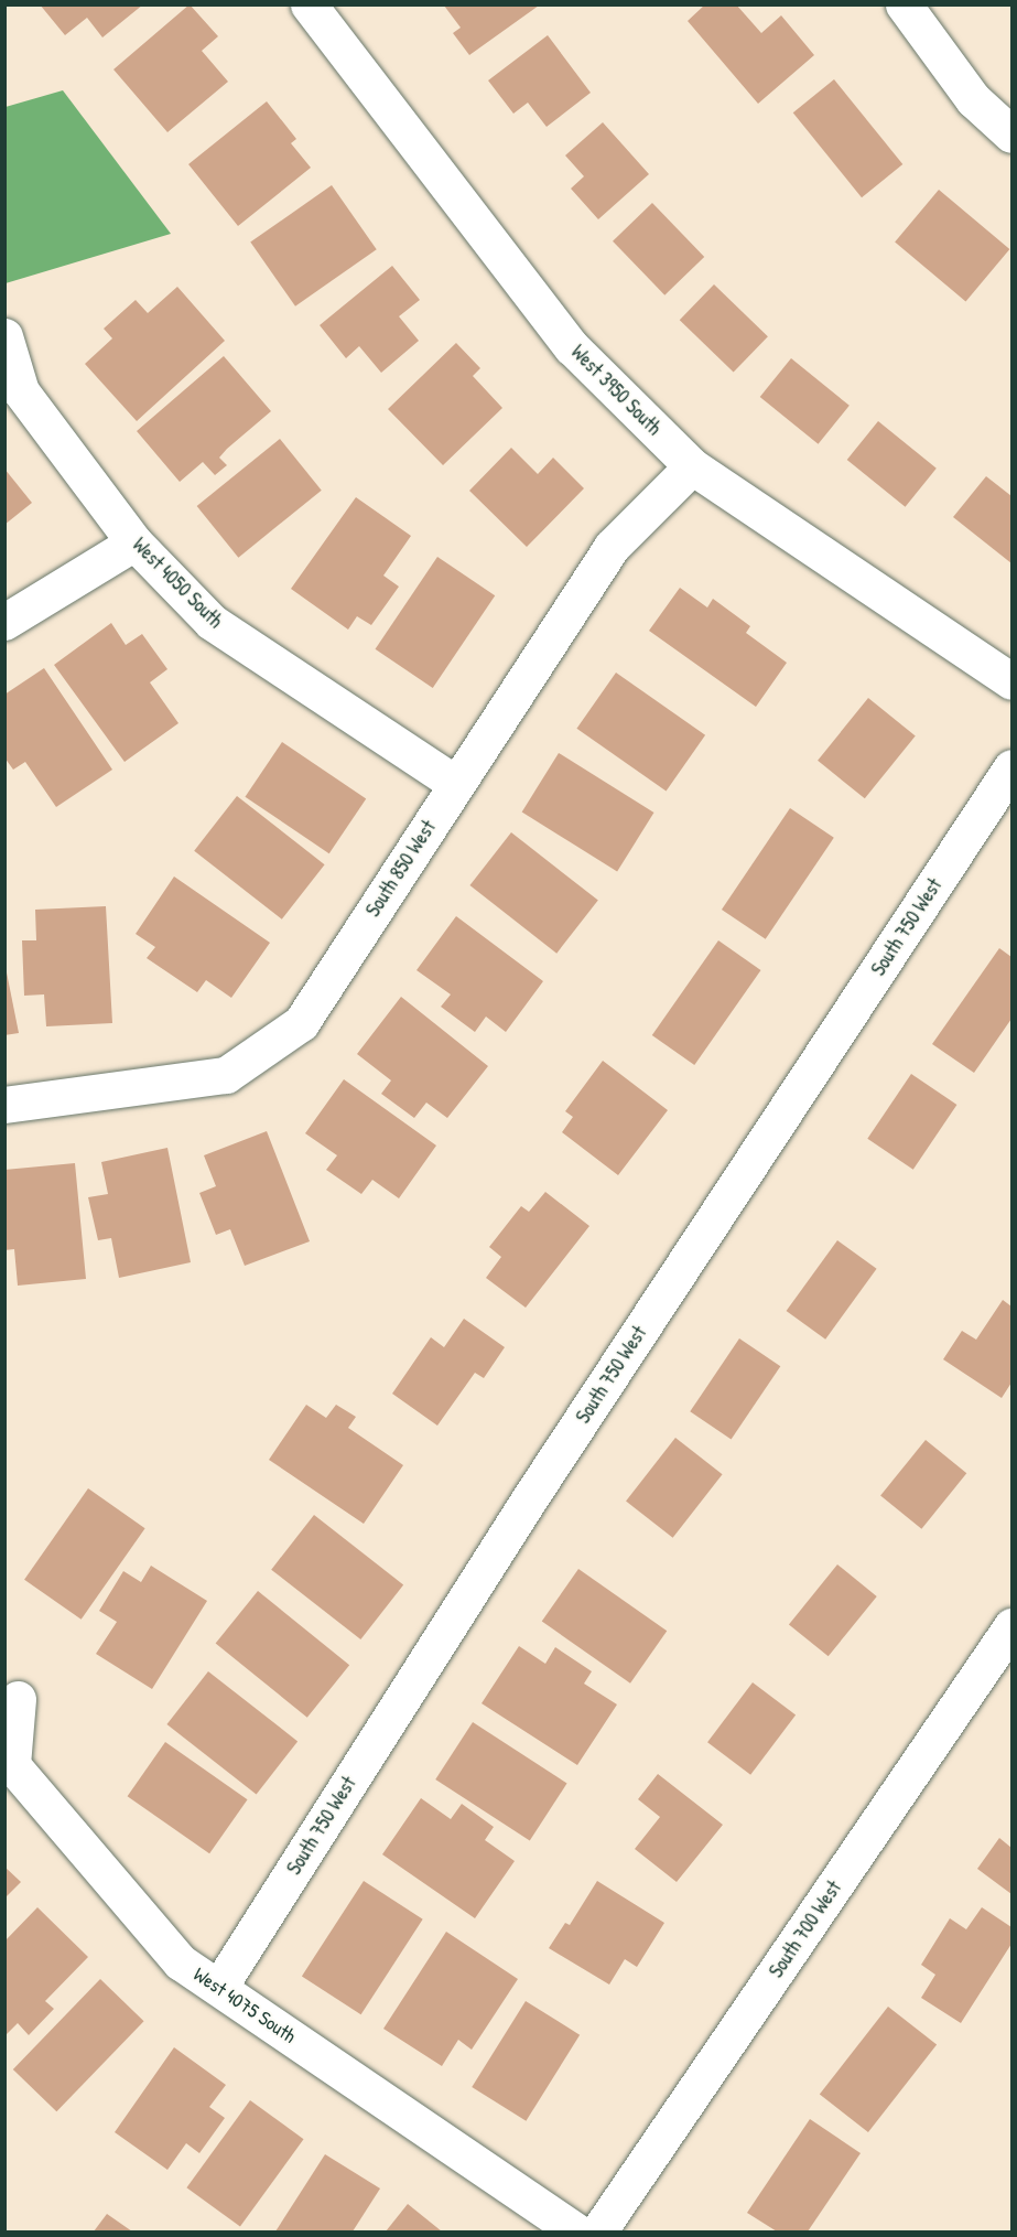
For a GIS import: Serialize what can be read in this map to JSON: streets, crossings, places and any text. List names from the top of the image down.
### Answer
{
  "streets": {
    "street": [
      "West 3950 South",
      "West 4050 South",
      "South 850 West",
      "South 750 West",
      "South 700 West",
      "West 4075 South"
    ]
  },
  "crossings": [
    ["West 3950 South", "South 850 West"],
    ["West 4050 South", "South 850 West"],
    ["South 750 West", "West 4075 South"]
  ]
}
